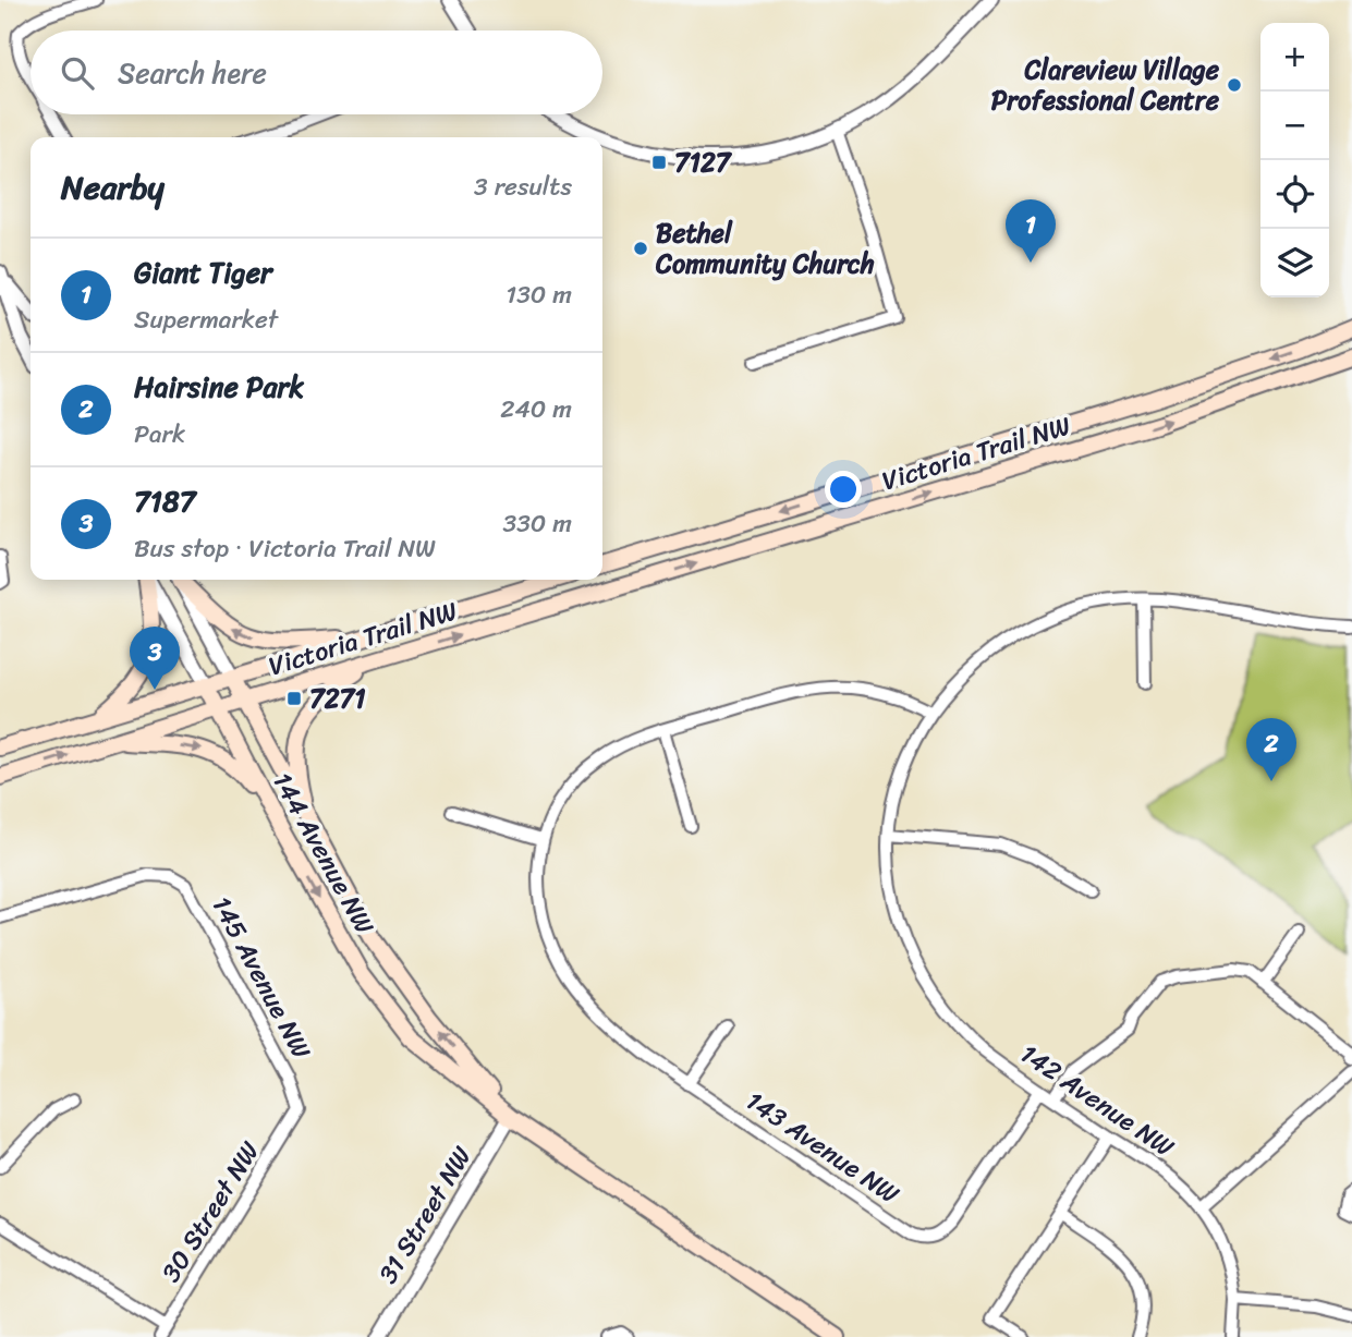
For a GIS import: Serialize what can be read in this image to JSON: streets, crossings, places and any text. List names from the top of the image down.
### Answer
{
  "streets": {
    "main road": ["Victoria Trail NW", "144 Avenue NW"],
    "street": [
      "145 Avenue NW",
      "142 Avenue NW",
      "143 Avenue NW",
      "30 Street NW",
      "31 Street NW"
    ]
  },
  "crossings": [
    ["Victoria Trail NW", "144 Avenue NW"],
    ["144 Avenue NW", "31 Street NW"],
    ["145 Avenue NW", "30 Street NW"],
    ["142 Avenue NW", "143 Avenue NW"]
  ],
  "places": {
    "other": ["Clareview Village Professional Centre", "Bethel Community Church"],
    "transit": ["7127", "7271"]
  },
  "page": {
    "map_buttons": ["+", "−"],
    "search": "Search here",
    "heading": ["Nearby", "3 results"],
    "pins": ["1", "3", "2"],
    "list": [
      {
        "mark": "1",
        "name": "Giant Tiger",
        "note": "Supermarket",
        "value": "130 m"
      },
      {
        "mark": "2",
        "name": "Hairsine Park",
        "note": "Park",
        "value": "240 m"
      },
      {
        "mark": "3",
        "name": "7187",
        "note": "Bus stop · Victoria Trail NW",
        "value": "330 m"
      }
    ]
  }
}
